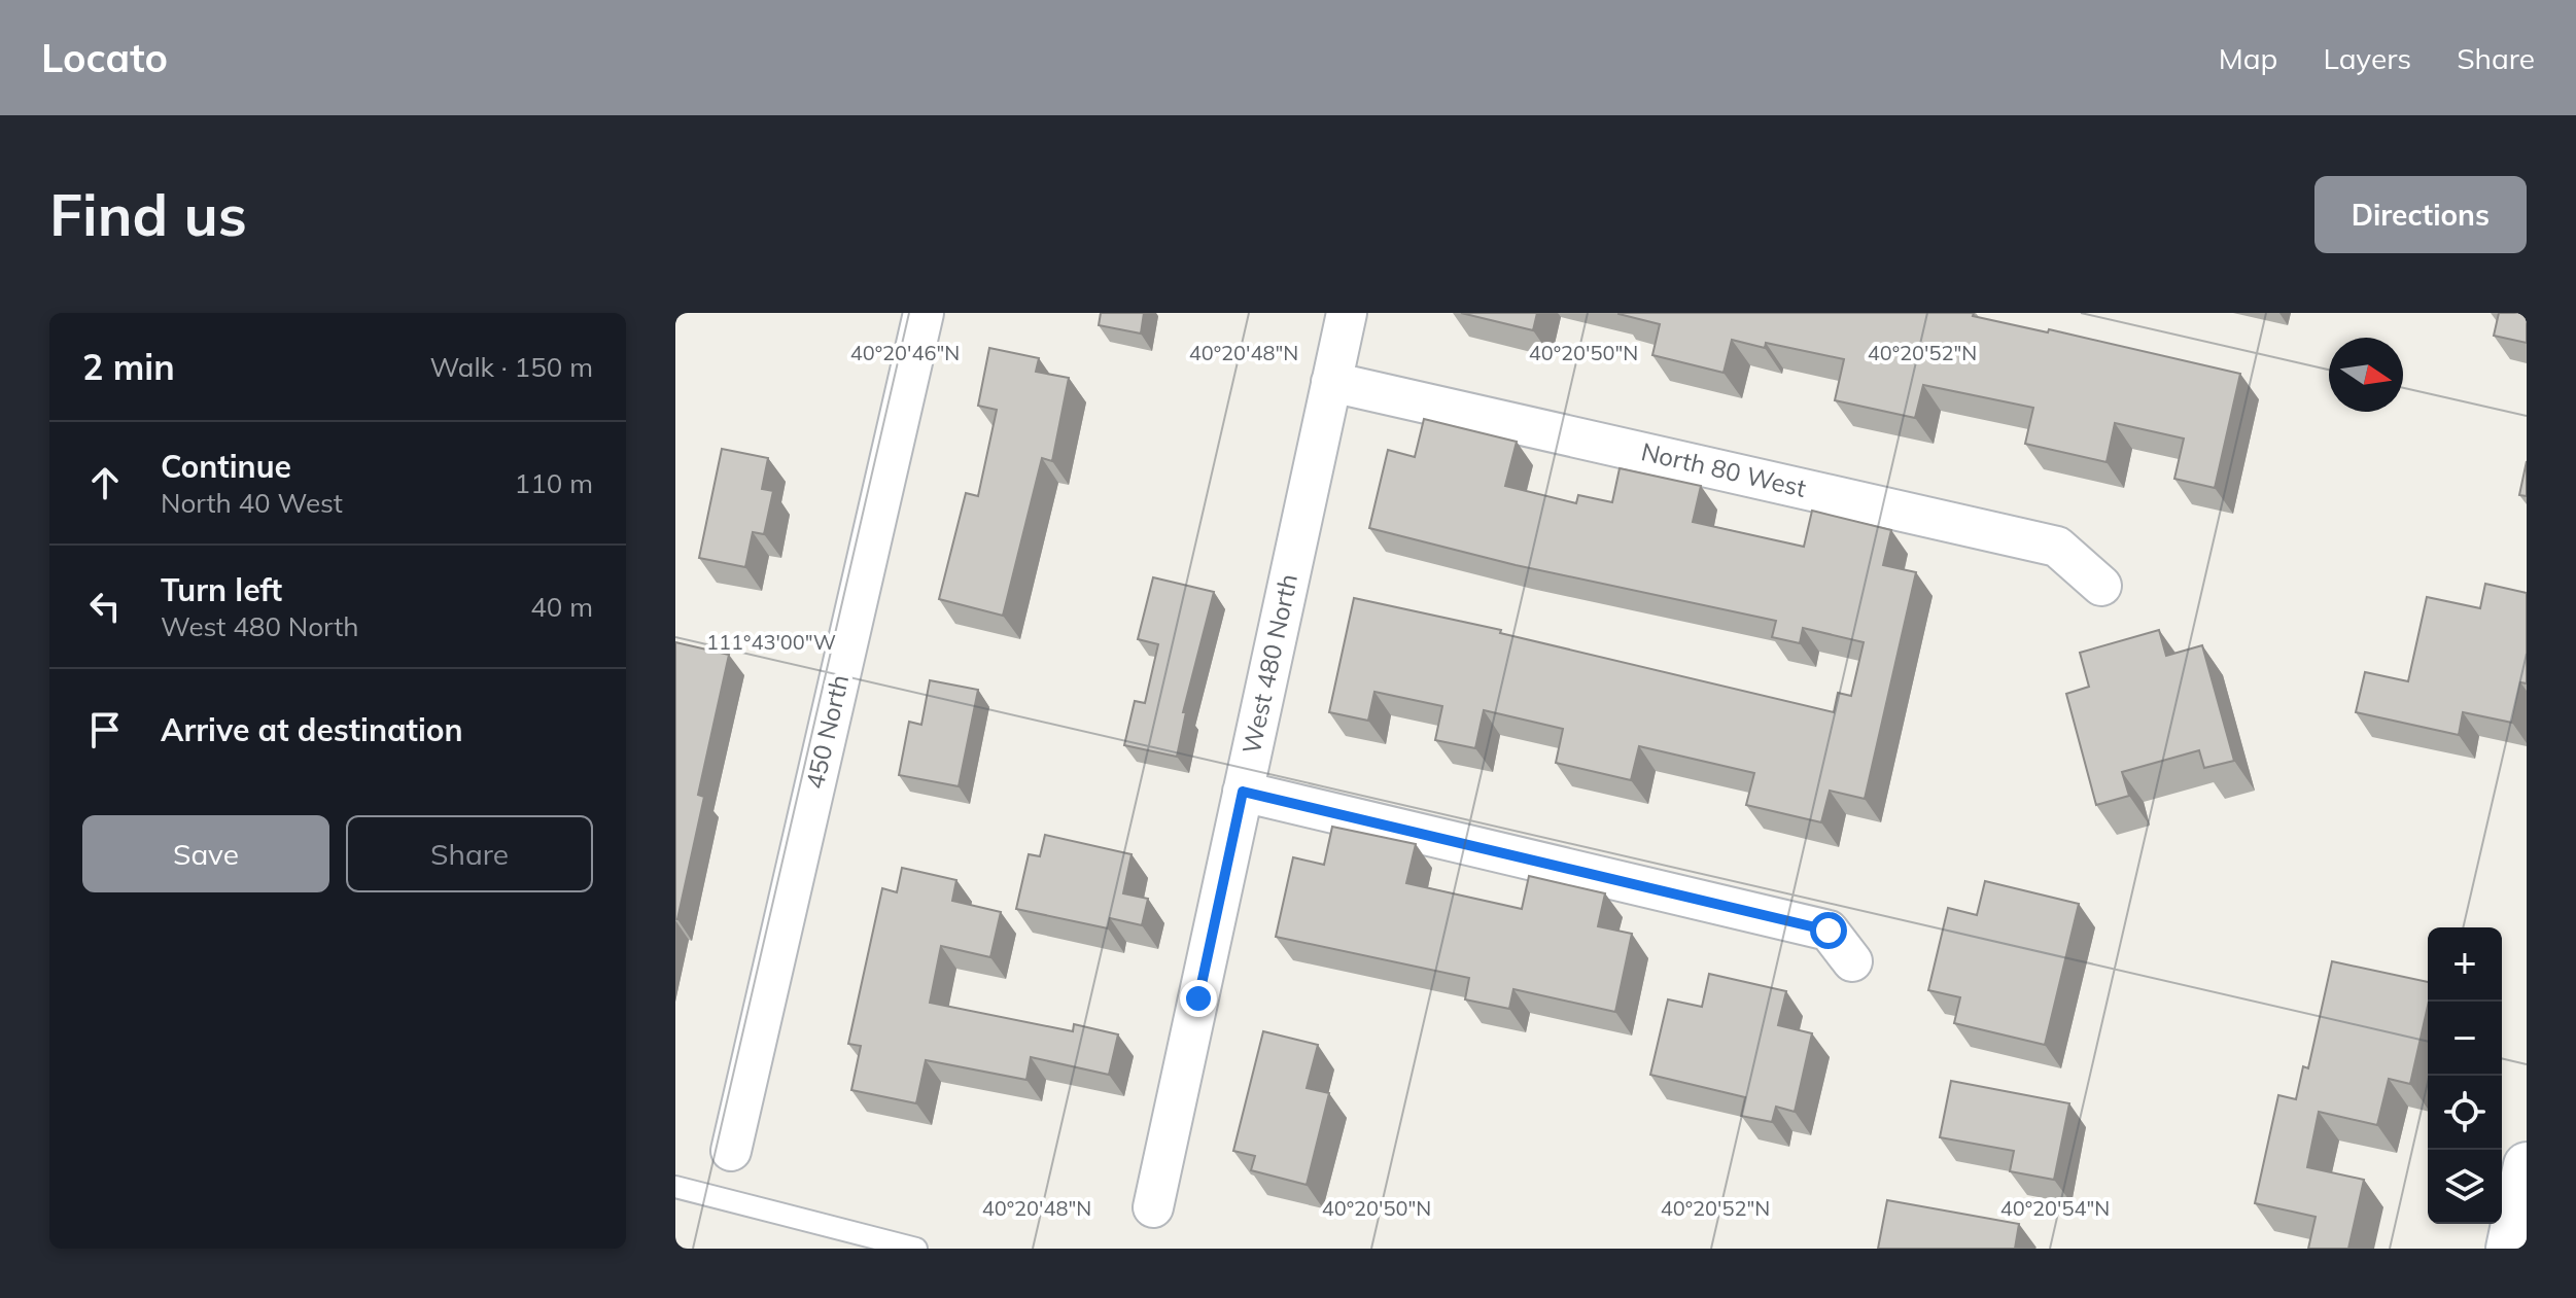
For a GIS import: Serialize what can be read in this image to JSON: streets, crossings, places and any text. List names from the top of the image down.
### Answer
{
  "streets": {
    "street": ["North 80 West", "West 480 North", "450 North"]
  },
  "crossings": [
    ["North 80 West", "West 480 North"]
  ],
  "north": "right",
  "page": {
    "header": "Locato",
    "nav": ["Map", "Layers", "Share"],
    "buttons": [
      "Directions",
      ["Save", "Share"]
    ],
    "title": "Find us",
    "heading": ["2 min", "Walk · 150 m"],
    "list": [
      ["Continue", "North 40 West", "110 m"],
      ["Turn left", "West 480 North", "40 m"],
      "Arrive at destination"
    ],
    "map_buttons": ["+", "−"]
  },
  "coordinates": [
    "40°20'46\"N",
    "40°20'48\"N",
    "40°20'50\"N",
    "40°20'52\"N",
    "111°43'00\"W",
    "40°20'54\"N"
  ]
}
